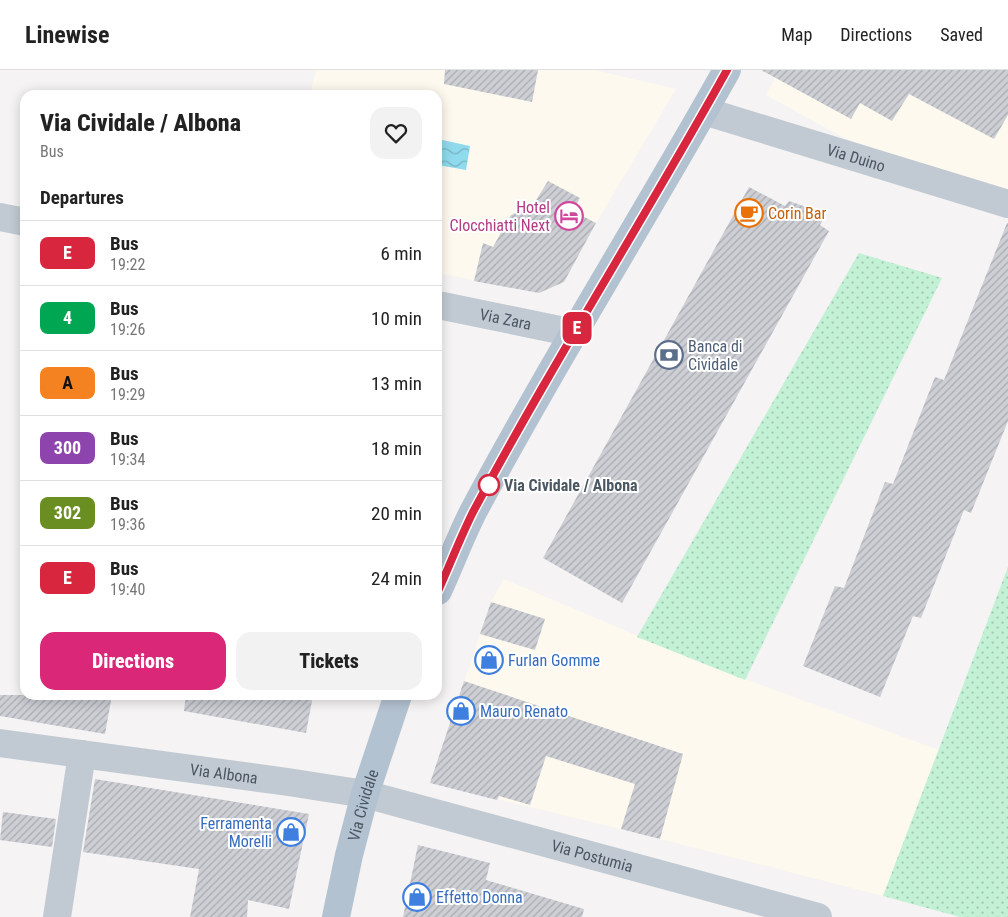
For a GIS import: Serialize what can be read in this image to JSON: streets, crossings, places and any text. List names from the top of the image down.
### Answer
{
  "streets": {
    "main road": ["Via Cividale"],
    "street": [
      "Via Duino",
      "Via Zara",
      "Via Albona",
      "Via Postumia"
    ]
  },
  "crossings": [
    ["Via Albona", "Via Cividale"],
    ["Via Albona", "Via Postumia"],
    ["Via Cividale", "Via Postumia"]
  ],
  "places": {
    "cafe": ["Corin Bar"],
    "hotel": ["Hotel Clocchiatti Next"],
    "bank": ["Banca di Cividale"],
    "other": ["Via Cividale / Albona"],
    "shop": [
      "Furlan Gomme",
      "Mauro Renato",
      "Ferramenta Morelli",
      "Effetto Donna"
    ]
  },
  "lines": ["bus line E"],
  "page": {
    "header": "Linewise",
    "nav": ["Map", "Directions", "Saved"],
    "on_map": "E",
    "heading": [
      ["Via Cividale / Albona", "Bus"],
      "Departures"
    ],
    "list": [
      {
        "mark": "E",
        "name": "Bus",
        "note": "19:22",
        "value": "6 min"
      },
      {
        "mark": "4",
        "name": "Bus",
        "note": "19:26",
        "value": "10 min"
      },
      {
        "mark": "A",
        "name": "Bus",
        "note": "19:29",
        "value": "13 min"
      },
      {
        "mark": "300",
        "name": "Bus",
        "note": "19:34",
        "value": "18 min"
      },
      {
        "mark": "302",
        "name": "Bus",
        "note": "19:36",
        "value": "20 min"
      },
      {
        "mark": "E",
        "name": "Bus",
        "note": "19:40",
        "value": "24 min"
      }
    ],
    "buttons": ["Directions", "Tickets"]
  }
}
